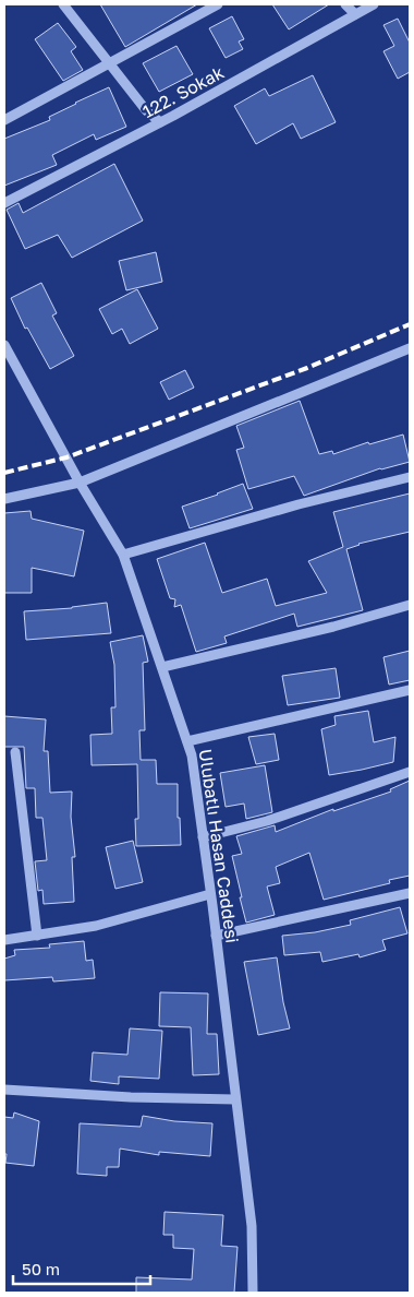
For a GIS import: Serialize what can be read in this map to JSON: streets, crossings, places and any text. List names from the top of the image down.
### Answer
{
  "streets": {
    "street": ["122. Sokak", "Ulubatlı Hasan Caddesi"]
  },
  "scale_bar": "50 m"
}
